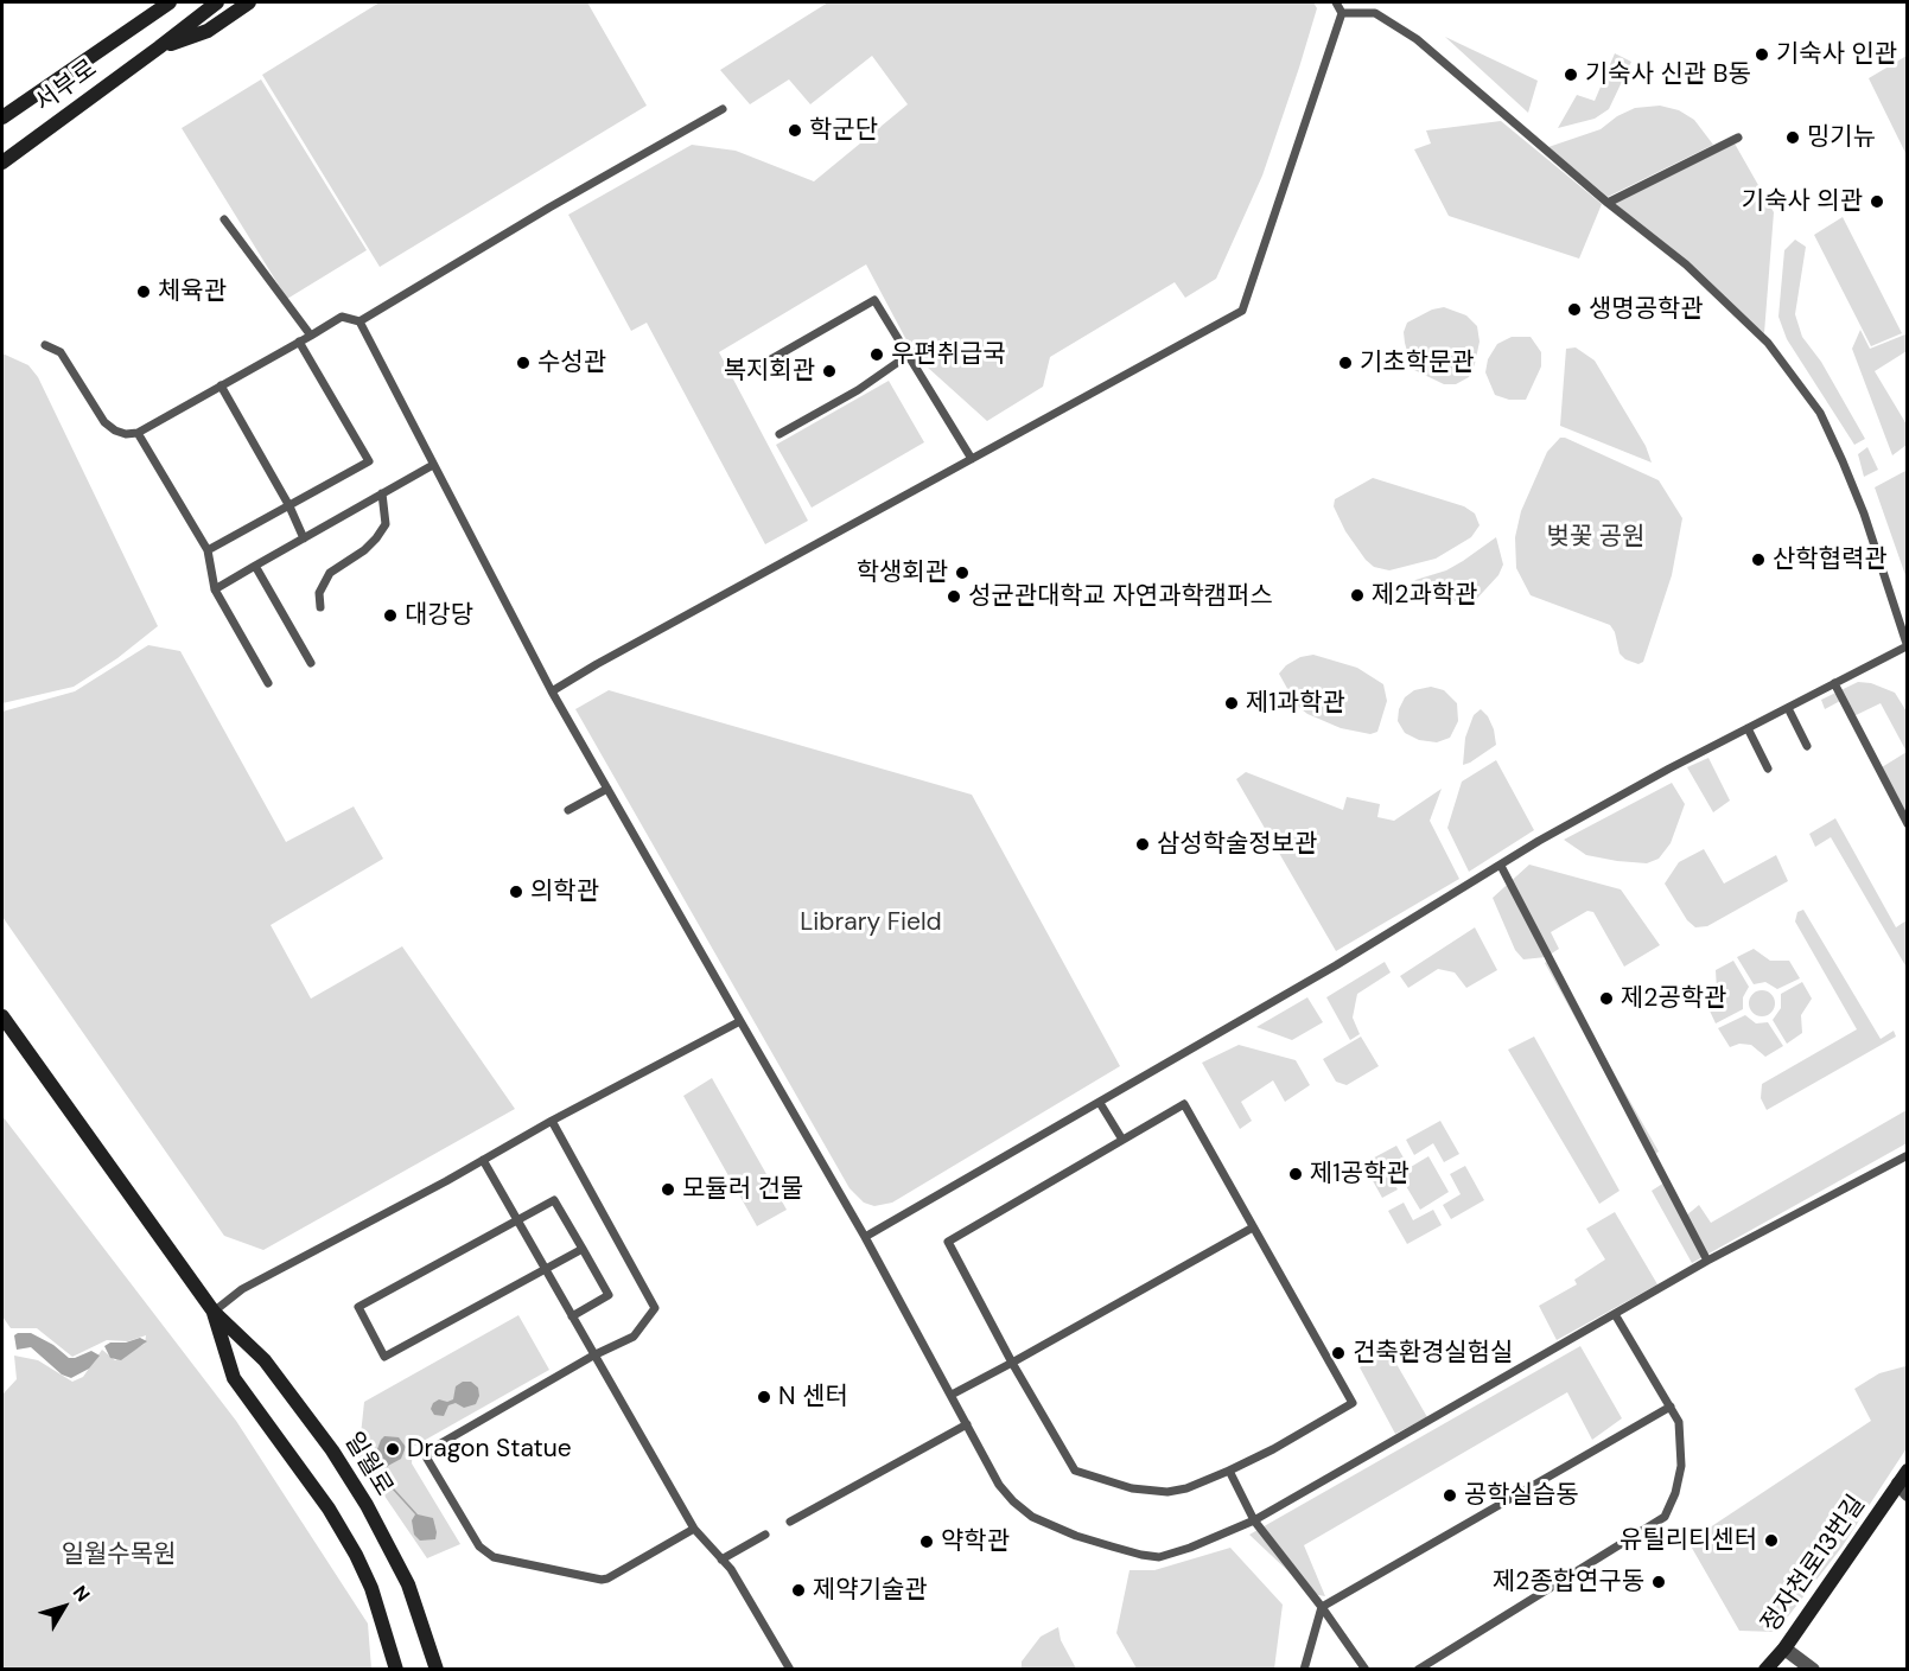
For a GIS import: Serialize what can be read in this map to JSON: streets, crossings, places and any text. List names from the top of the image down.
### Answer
{
  "streets": {
    "street": ["서부로", "일월로", "정자천로13번길"]
  },
  "parks": ["벚꽃 공원", "Library Field", "일월수목원"],
  "places": [
    "기숙사 인관",
    "기숙사 신관 B동",
    "학군단",
    "밍기뉴",
    "기숙사 의관",
    "체육관",
    "생명공학관",
    "우편취급국",
    "수성관",
    "기초학문관",
    "복지회관",
    "산학협력관",
    "학생회관",
    "제2과학관",
    "성균관대학교 자연과학캠퍼스",
    "대강당",
    "제1과학관",
    "삼성학술정보관",
    "의학관",
    "제2공학관",
    "제1공학관",
    "모듈러 건물",
    "건축환경실험실",
    "N 센터",
    "Dragon Statue",
    "공학실습동",
    "유틸리티센터",
    "약학관",
    "제2종합연구동",
    "제약기술관"
  ],
  "north": "top right"
}
